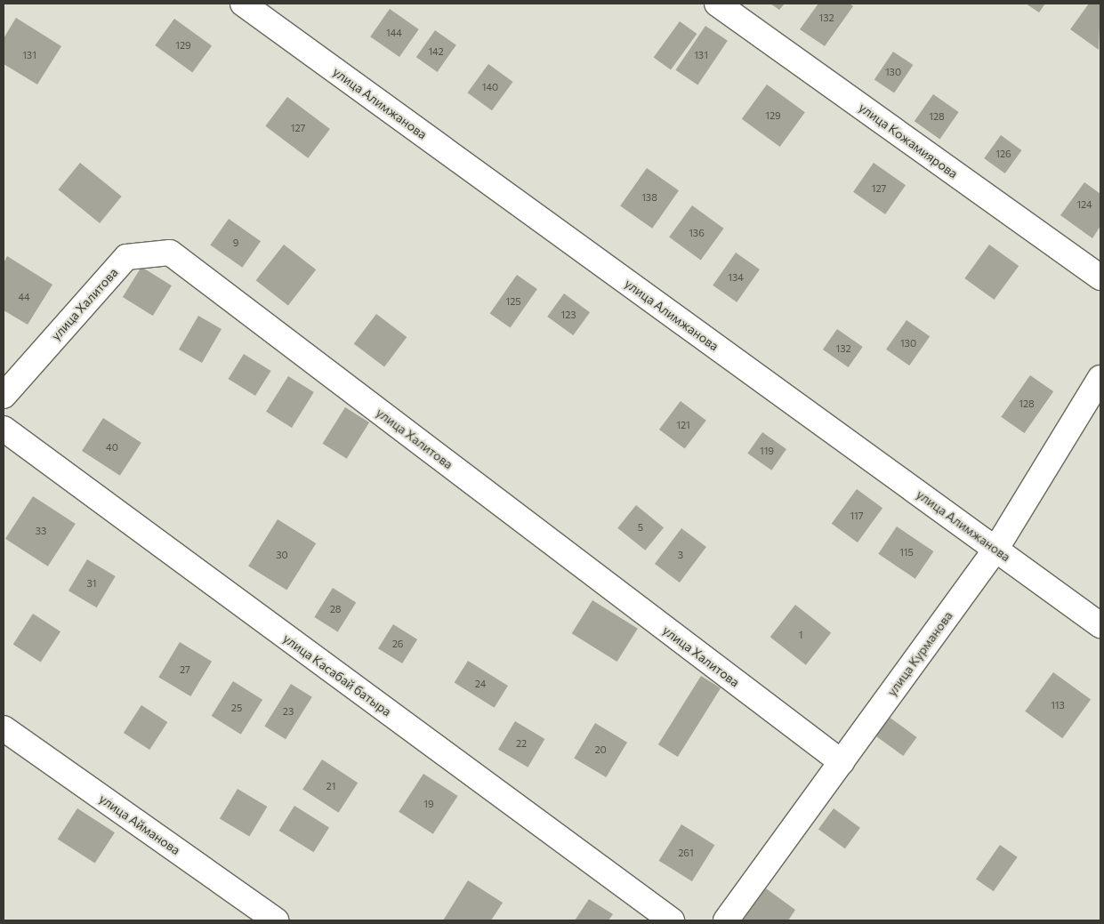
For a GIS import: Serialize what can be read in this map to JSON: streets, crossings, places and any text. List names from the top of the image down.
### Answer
{
  "streets": {
    "street": [
      "улица Алимжанова",
      "улица Кожамиярова",
      "улица Халитова",
      "улица Курманова",
      "улица Касабай батыра",
      "улица Айманова"
    ]
  },
  "crossings": [
    ["улица Алимжанова", "улица Курманова"],
    ["улица Халитова", "улица Курманова"]
  ],
  "house_numbers": [
    "132",
    "144",
    "129",
    "142",
    "131",
    "131",
    "130",
    "140",
    "129",
    "128",
    "127",
    "126",
    "127",
    "138",
    "124",
    "136",
    "9",
    "134",
    "44",
    "125",
    "123",
    "130",
    "132",
    "128",
    "121",
    "40",
    "119",
    "117",
    "5",
    "33",
    "115",
    "30",
    "3",
    "31",
    "28",
    "1",
    "26",
    "27",
    "24",
    "113",
    "25",
    "23",
    "22",
    "20",
    "21",
    "19",
    "261"
  ]
}
